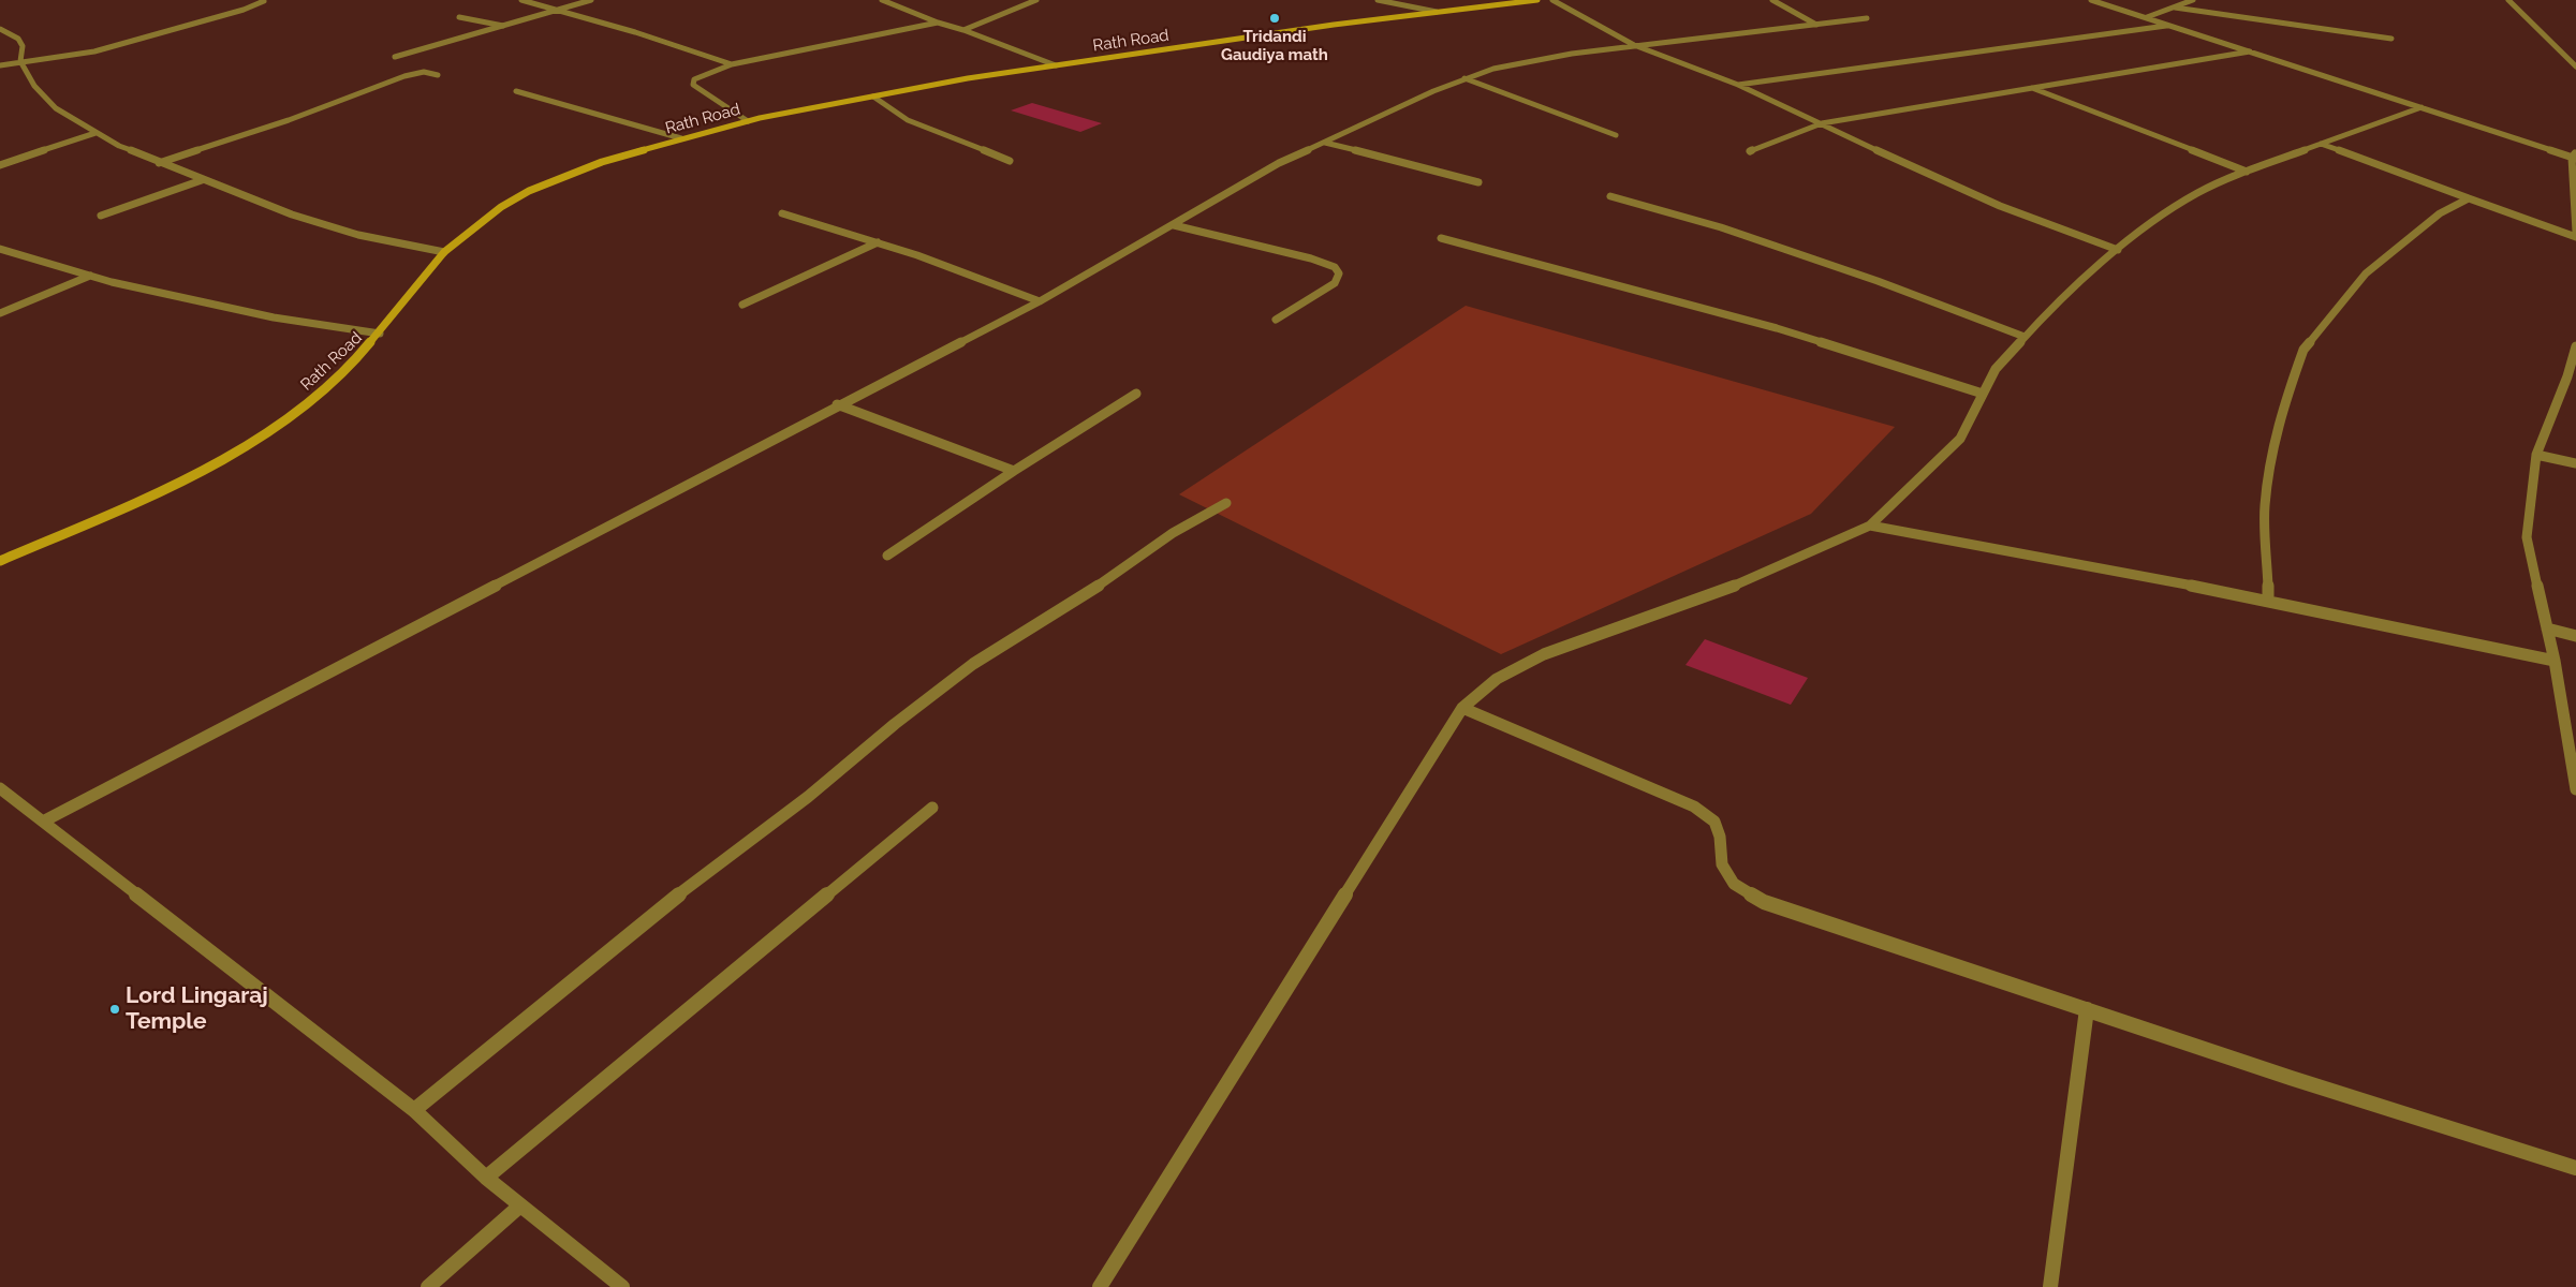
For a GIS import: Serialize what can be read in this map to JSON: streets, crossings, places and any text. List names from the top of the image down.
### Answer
{
  "streets": {
    "street": ["Rath Road"]
  },
  "places": ["Tridandi Gaudiya math", "Lord Lingaraj Temple"]
}
